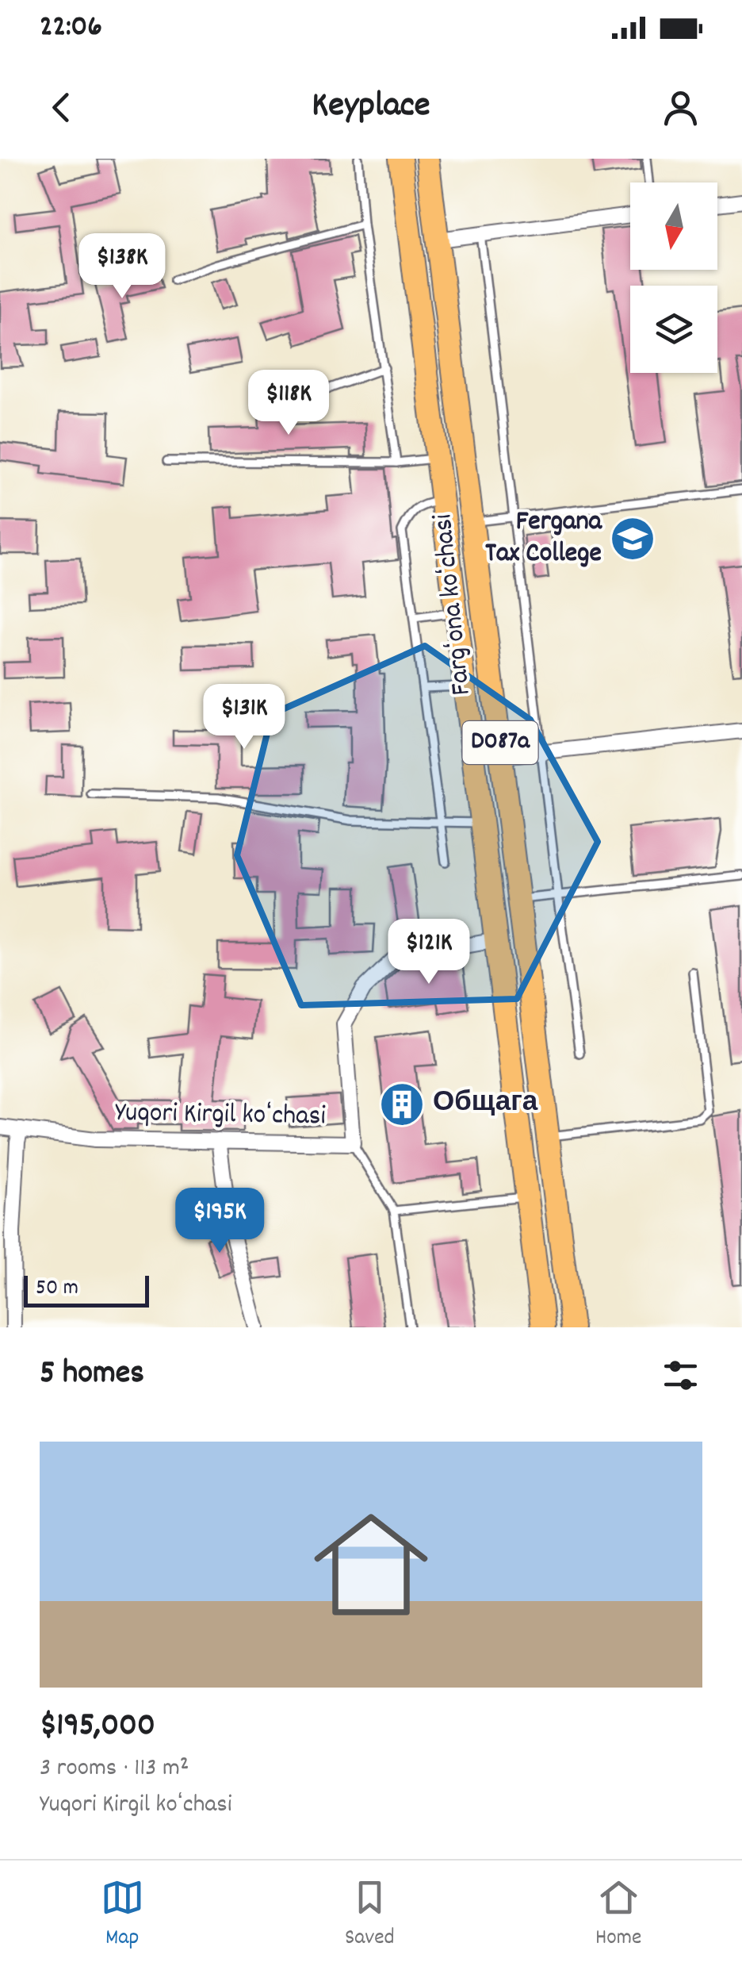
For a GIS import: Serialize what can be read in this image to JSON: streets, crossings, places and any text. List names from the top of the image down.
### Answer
{
  "streets": {
    "main road": ["Fargʻona koʻchasi", "D087a"],
    "street": ["Yuqori Kirgil koʻchasi"]
  },
  "crossings": [
    ["Fargʻona koʻchasi", "Yuqori Kirgil koʻchasi"]
  ],
  "places": {
    "school or university": ["Fergana Tax College"],
    "building": ["Общага"]
  },
  "scale_bar": "50 m",
  "north": "bottom",
  "page": {
    "status": "22:06",
    "header": "Keyplace",
    "price": [
      "$138K",
      "$118K",
      "$131K",
      "$121K",
      "$195K"
    ],
    "scale": "50 m",
    "heading": "5 homes",
    "list": [
      {
        "name": "$195,000",
        "note": "3 rooms · 113 m² · Yuqori Kirgil koʻchasi"
      }
    ],
    "tabs": ["Map", "Saved", "Home"]
  }
}
